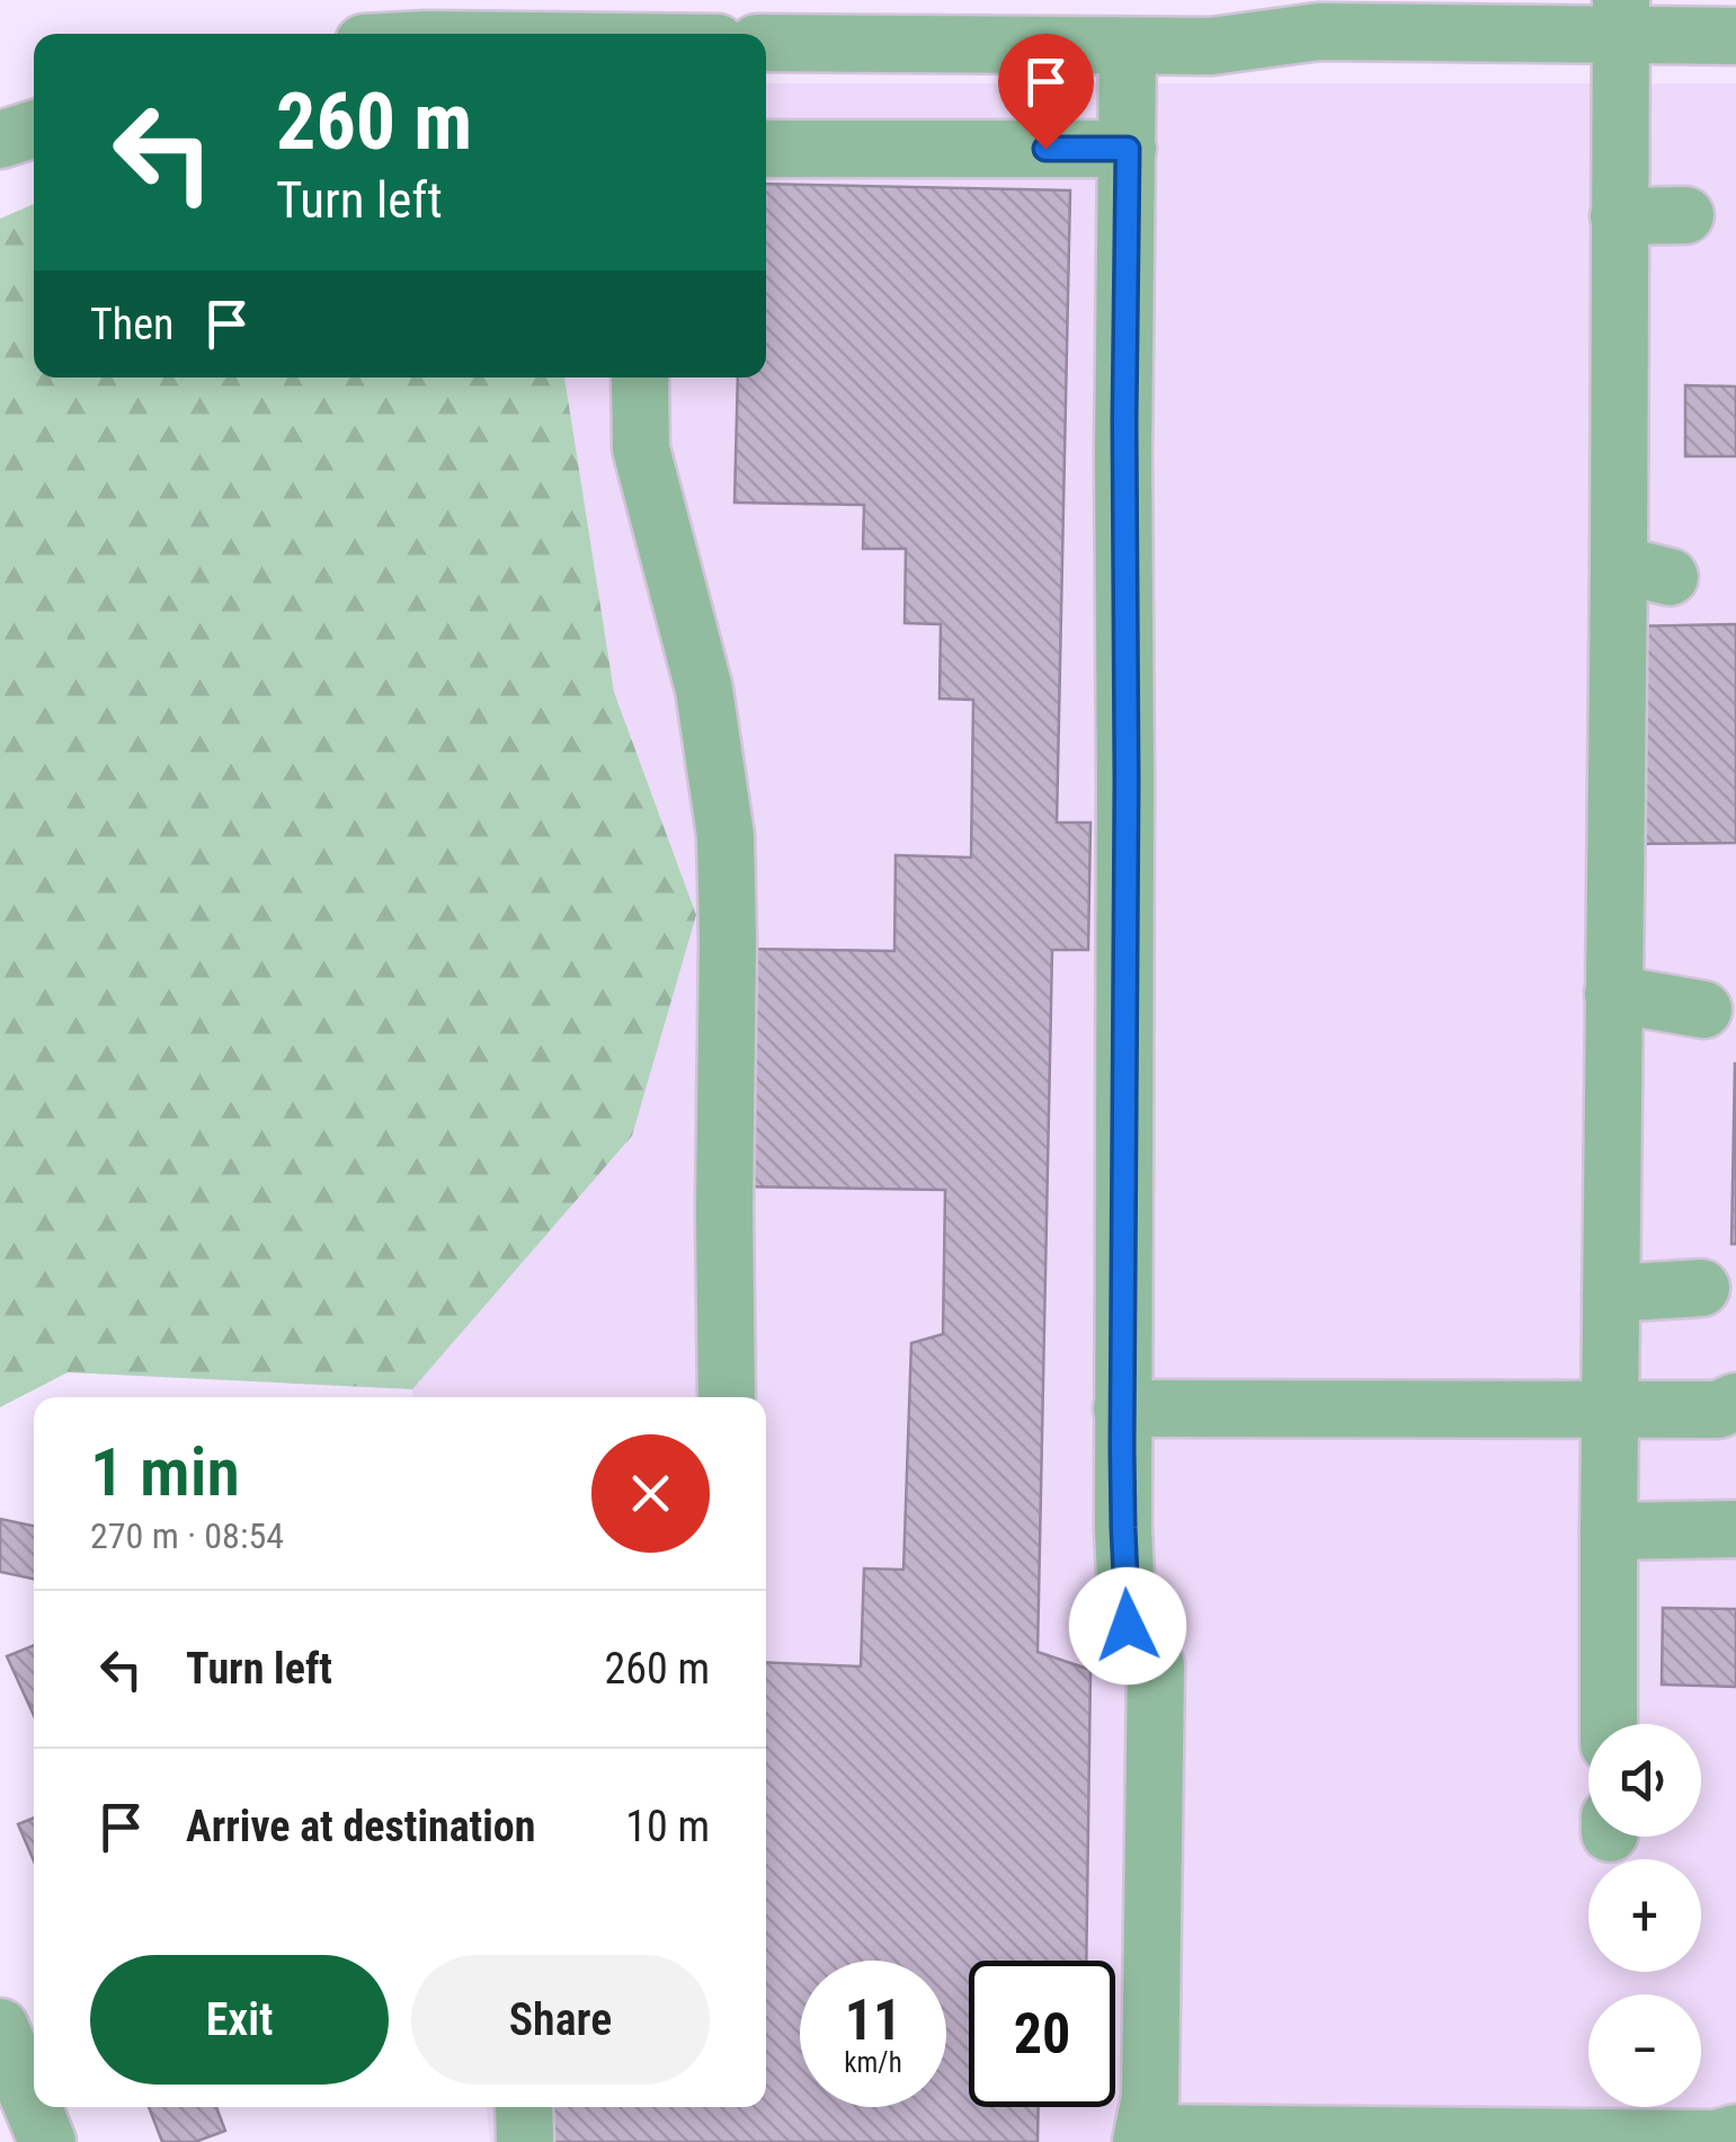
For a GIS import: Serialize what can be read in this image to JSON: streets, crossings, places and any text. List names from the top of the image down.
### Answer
{
  "page": {
    "turn": ["260 m", "Turn left"],
    "then": "Then",
    "heading": ["1 min", "270 m · 08:54"],
    "list": [
      {
        "name": "Turn left",
        "value": "260 m"
      },
      {
        "name": "Arrive at destination",
        "value": "10 m"
      }
    ],
    "map_buttons": ["+", "−"],
    "buttons": ["Exit", "Share"],
    "speed": "11 km/h",
    "limit": "20"
  }
}
